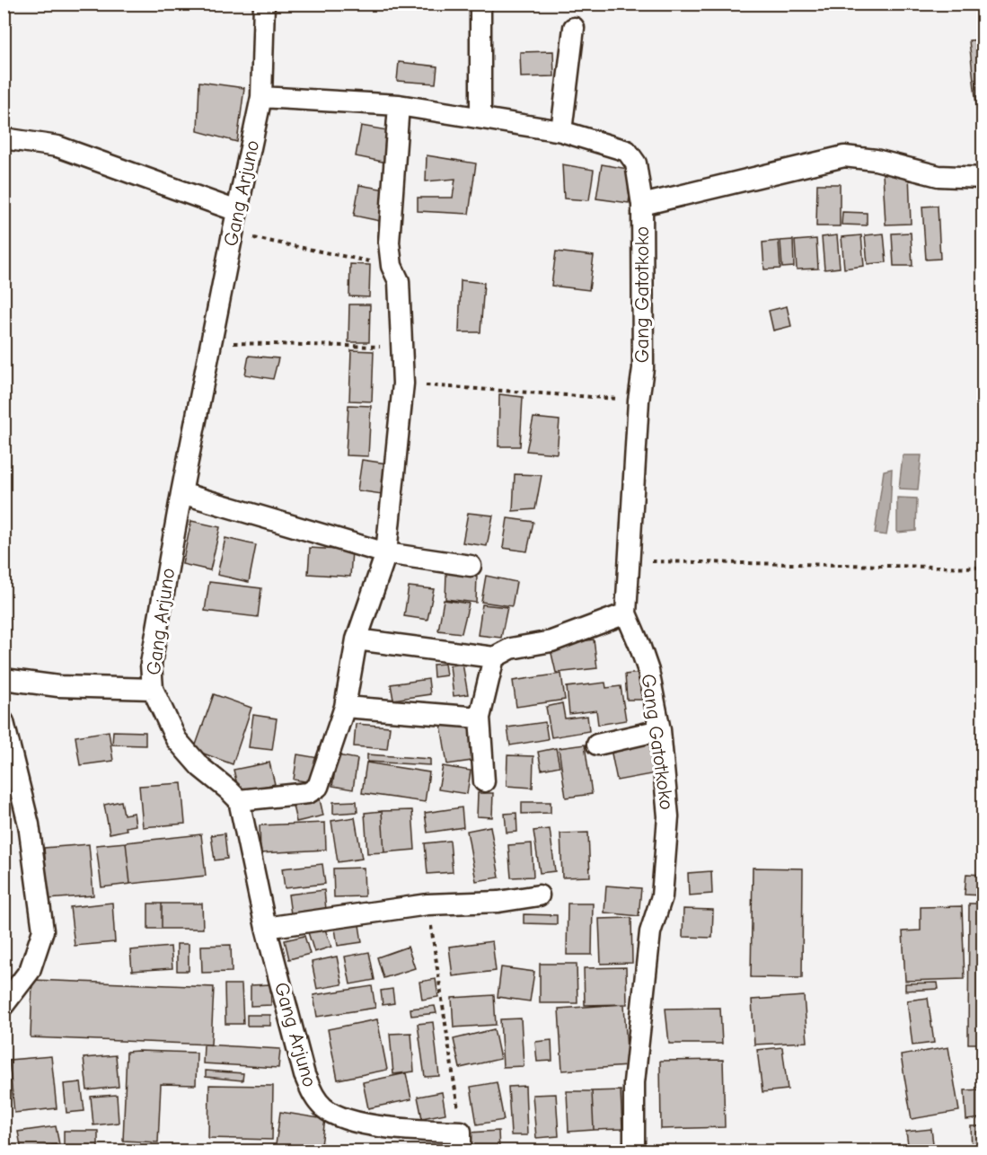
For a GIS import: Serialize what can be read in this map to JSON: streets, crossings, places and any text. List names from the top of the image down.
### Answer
{
  "streets": {
    "street": ["Gang Arjuno", "Gang Gatotkoko"]
  },
  "crossings": [
    ["Gang Arjuno", "Gang Gatotkoko"]
  ]
}
